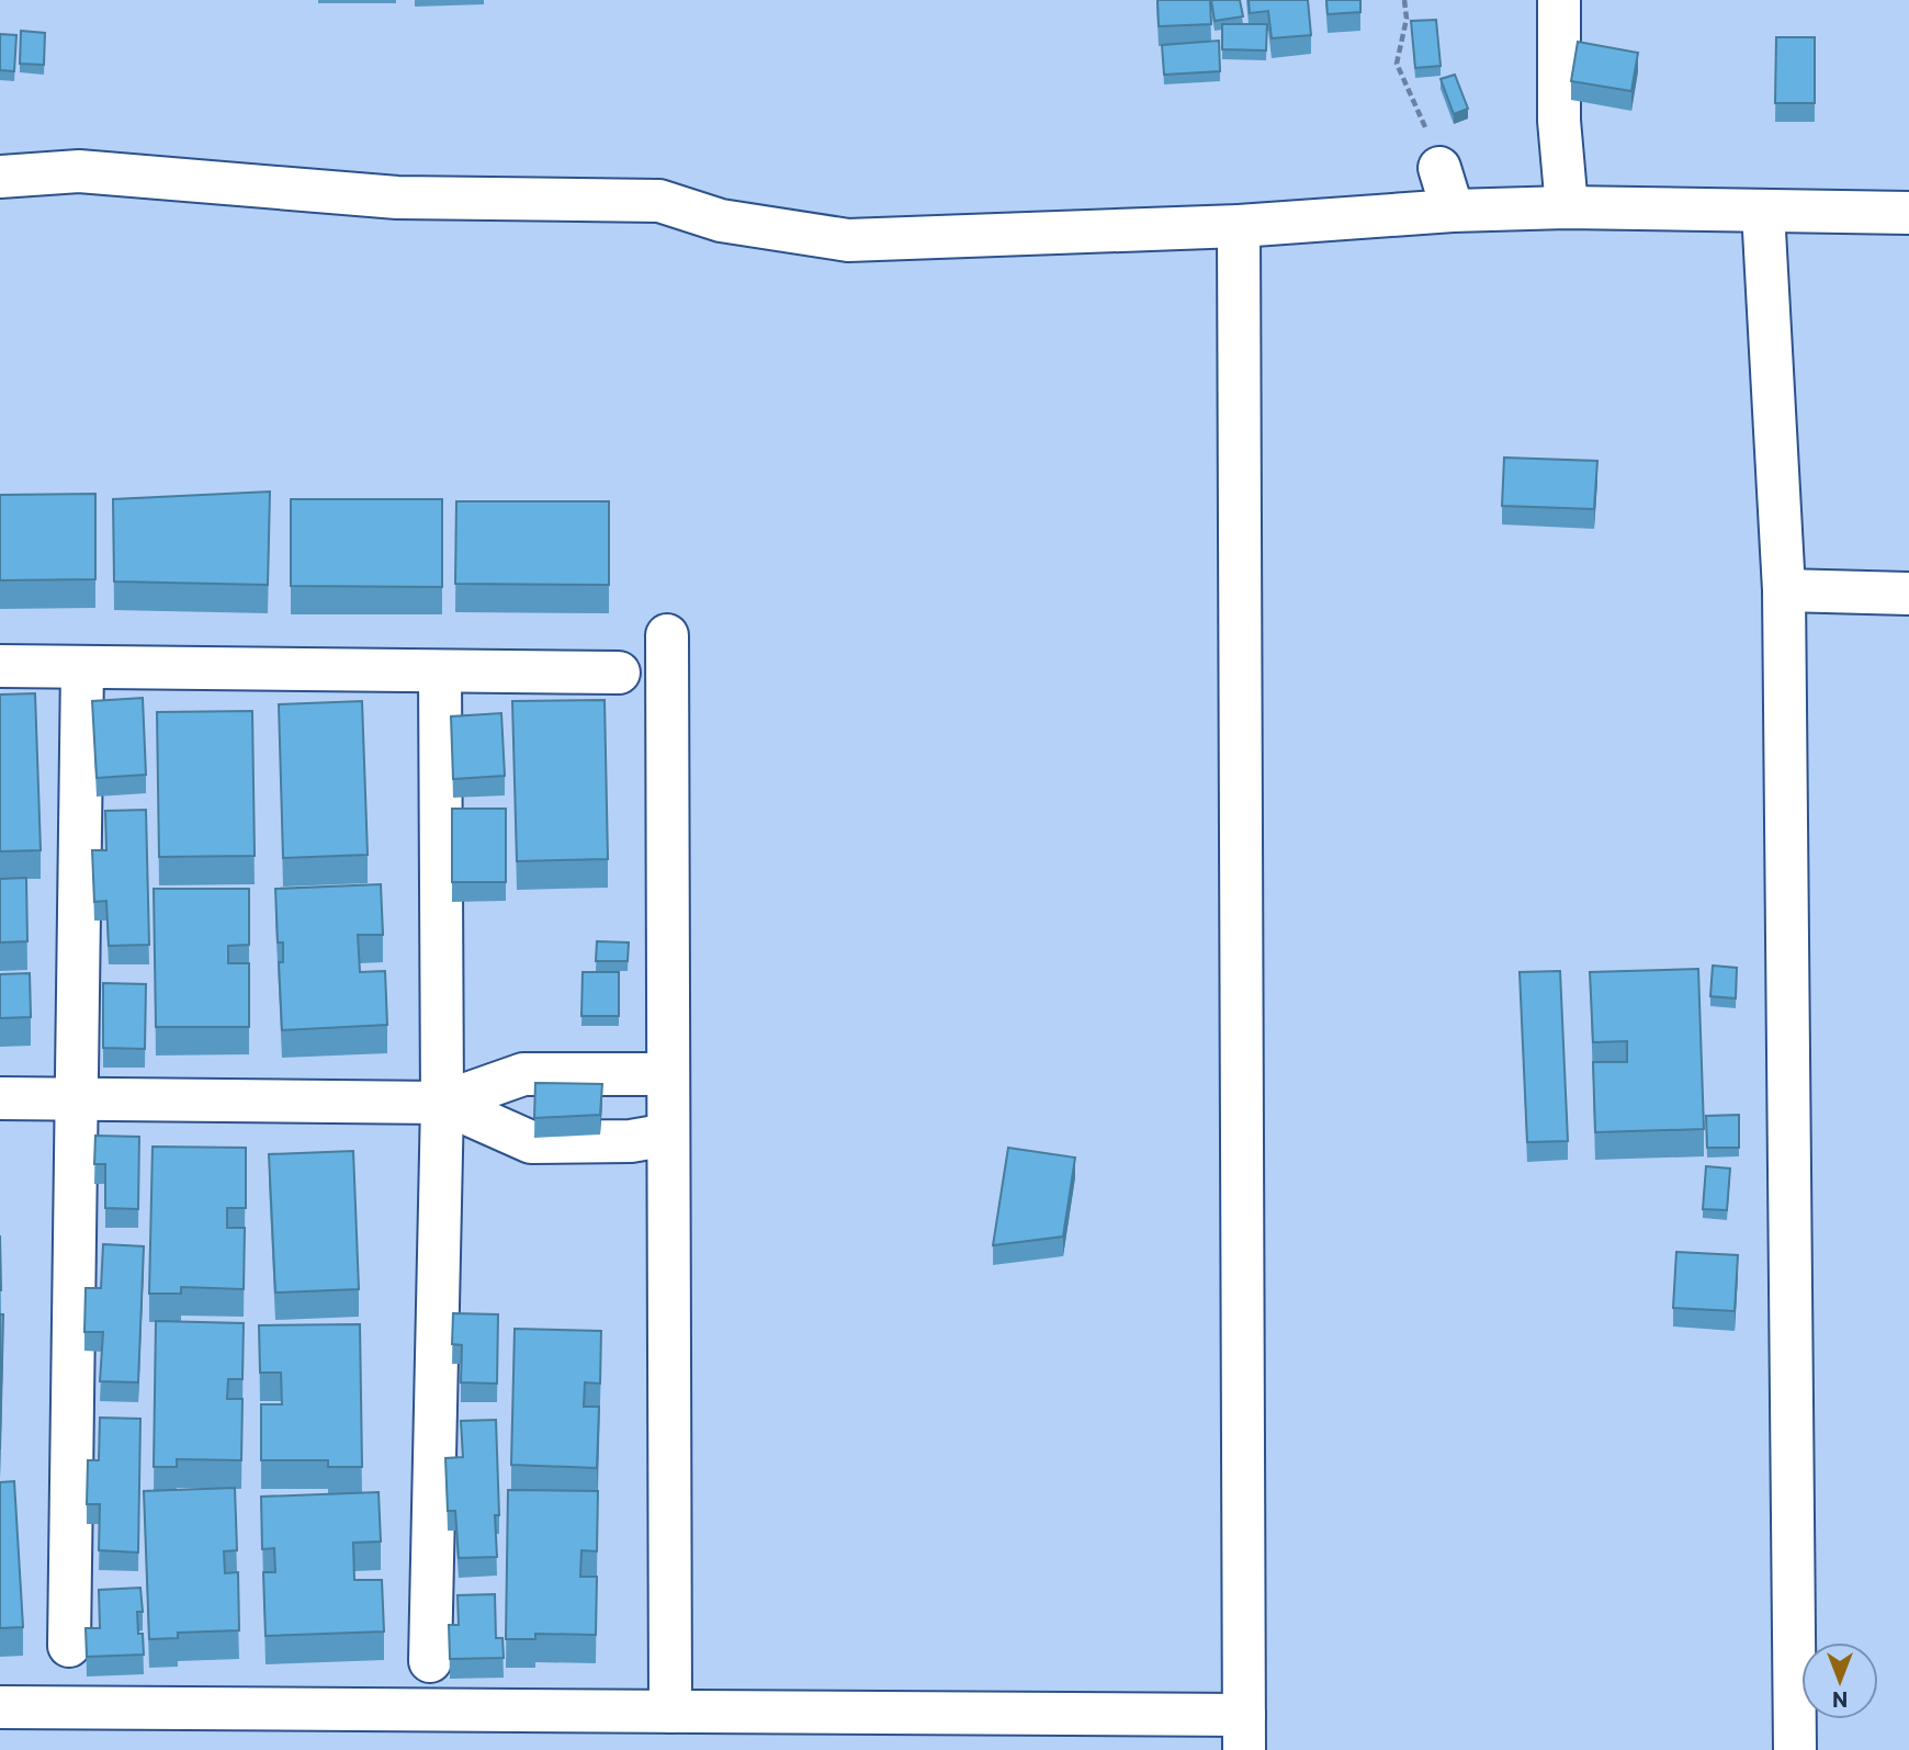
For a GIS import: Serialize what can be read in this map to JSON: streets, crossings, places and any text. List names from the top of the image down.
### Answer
{
  "north": "bottom"
}
